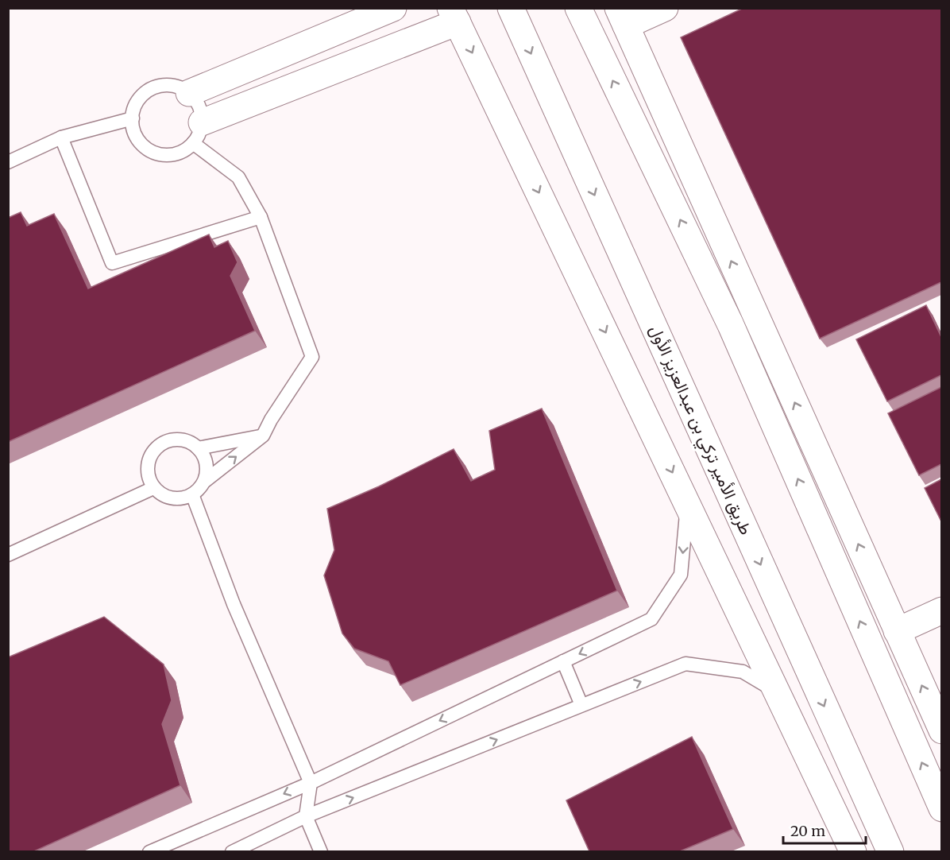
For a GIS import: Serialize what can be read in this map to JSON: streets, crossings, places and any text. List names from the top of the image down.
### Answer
{
  "streets": {
    "main road": ["طريق الأمير تركي بن عبدالعزيز الأول"]
  },
  "scale_bar": "20 m"
}
